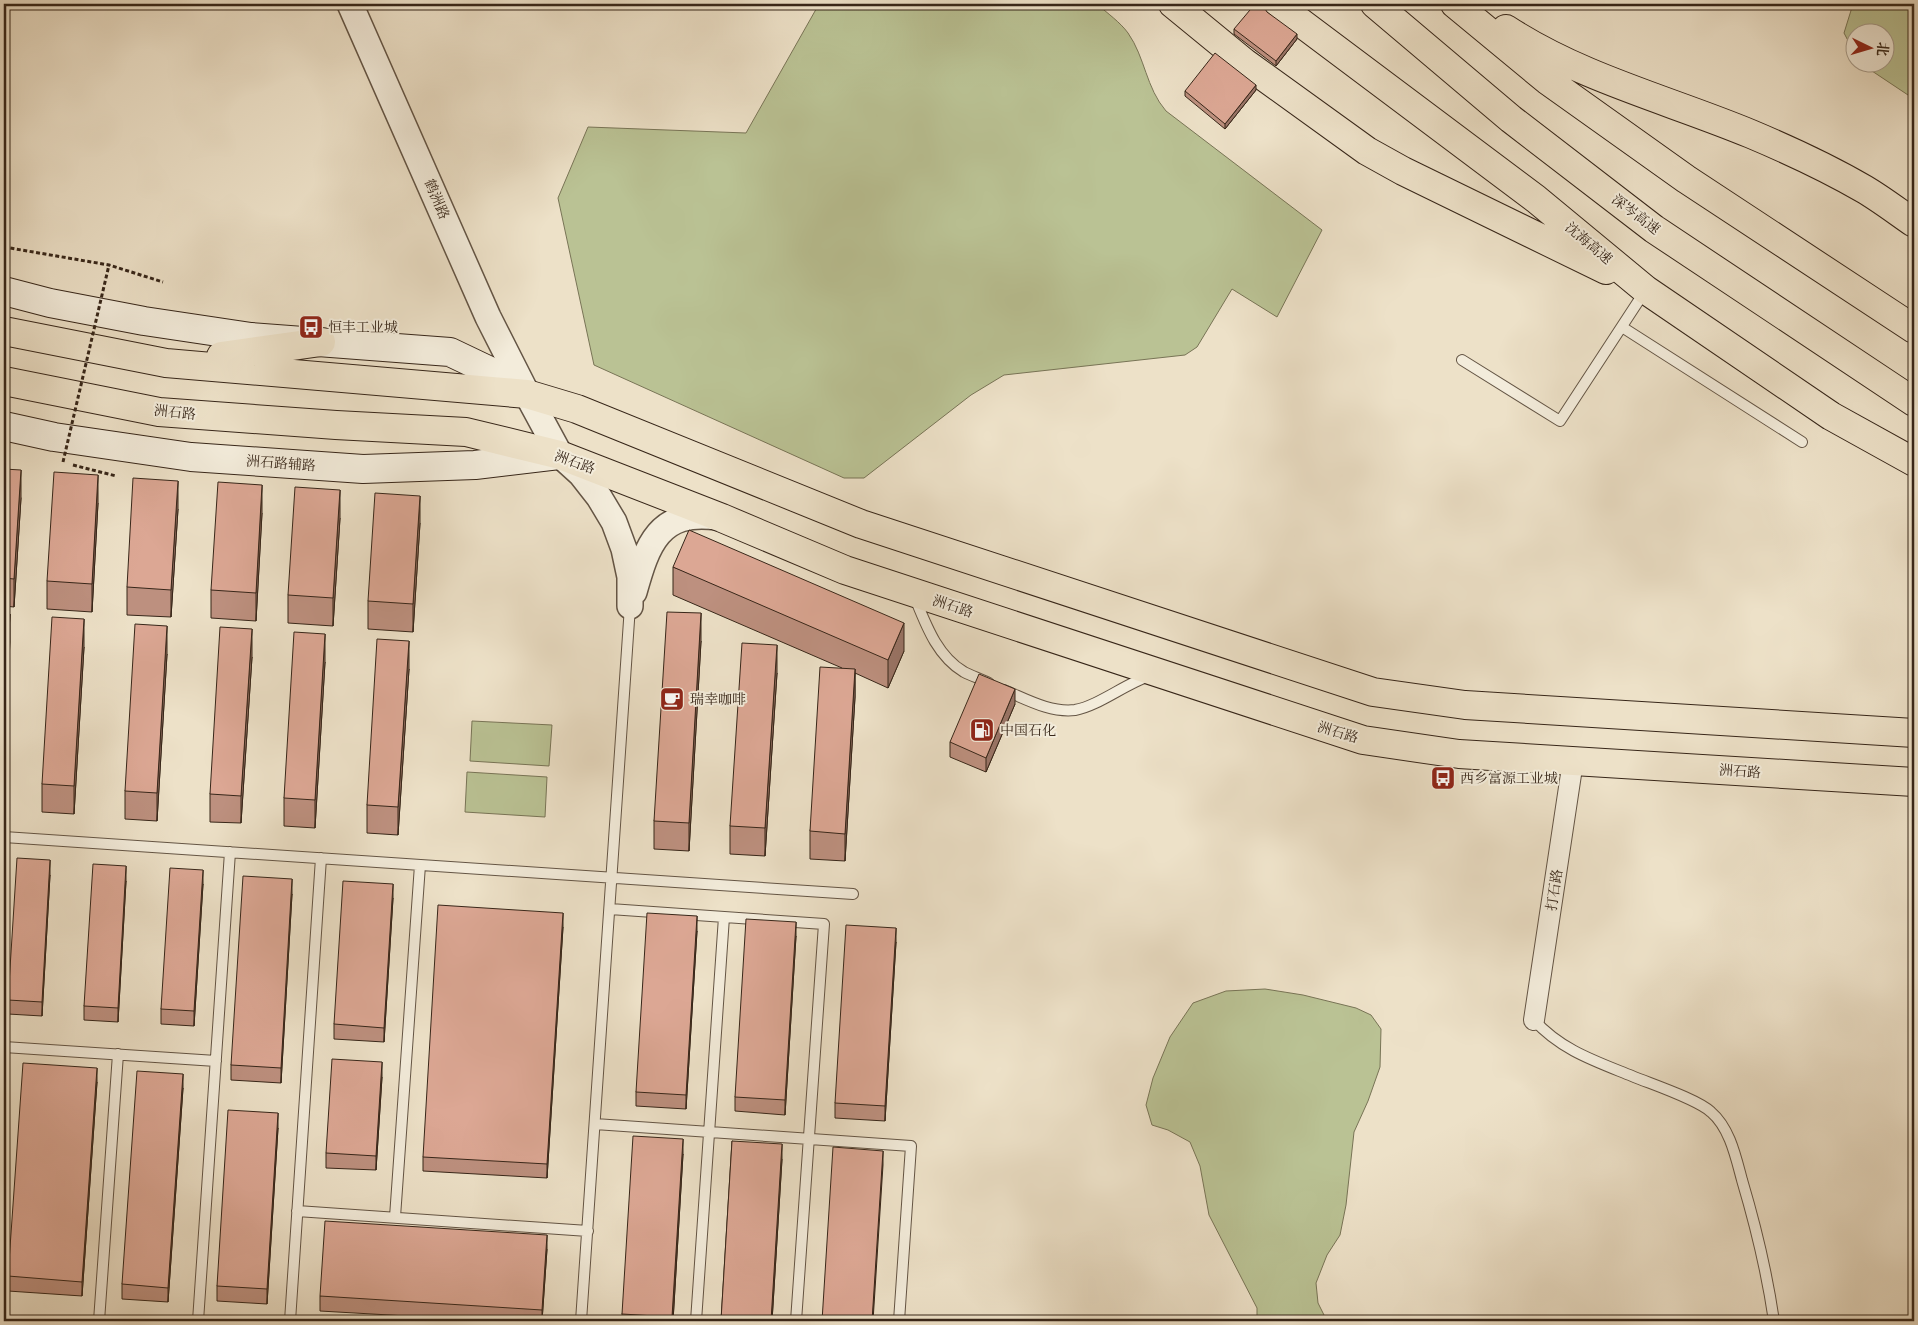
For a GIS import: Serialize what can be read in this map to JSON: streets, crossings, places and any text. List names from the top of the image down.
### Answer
{
  "streets": {
    "main road": [
      "深岑高速",
      "沈海高速",
      "洲石路",
      "洲石路辅路"
    ],
    "street": ["鹤洲路", "打石路"]
  },
  "crossings": [
    ["鹤洲路", "洲石路"],
    ["鹤洲路", "洲石路辅路"],
    ["洲石路", "洲石路辅路"],
    ["洲石路", "打石路"]
  ],
  "places": {
    "bus stop": ["恒丰工业城", "西乡富源工业城"],
    "cafe": ["瑞幸咖啡"],
    "fuel station": ["中国石化"]
  },
  "north": "right"
}
